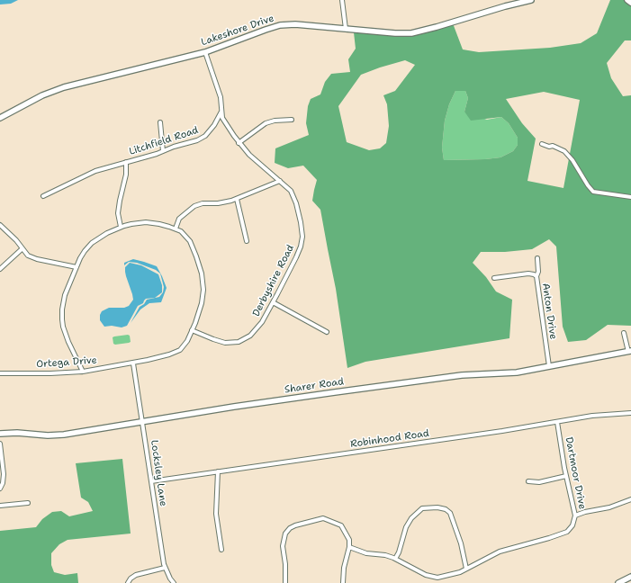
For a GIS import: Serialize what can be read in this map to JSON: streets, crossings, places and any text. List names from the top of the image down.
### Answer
{
  "streets": {
    "street": [
      "Lakeshore Drive",
      "Litchfield Road",
      "Derbyshire Road",
      "Anton Drive",
      "Ortega Drive",
      "Sharer Road",
      "Robinhood Road",
      "Locksley Lane",
      "Dartmoor Drive"
    ]
  },
  "crossings": [
    ["Litchfield Road", "Derbyshire Road"],
    ["Derbyshire Road", "Ortega Drive"],
    ["Anton Drive", "Sharer Road"],
    ["Ortega Drive", "Locksley Lane"],
    ["Sharer Road", "Locksley Lane"],
    ["Robinhood Road", "Locksley Lane"],
    ["Robinhood Road", "Dartmoor Drive"]
  ]
}
